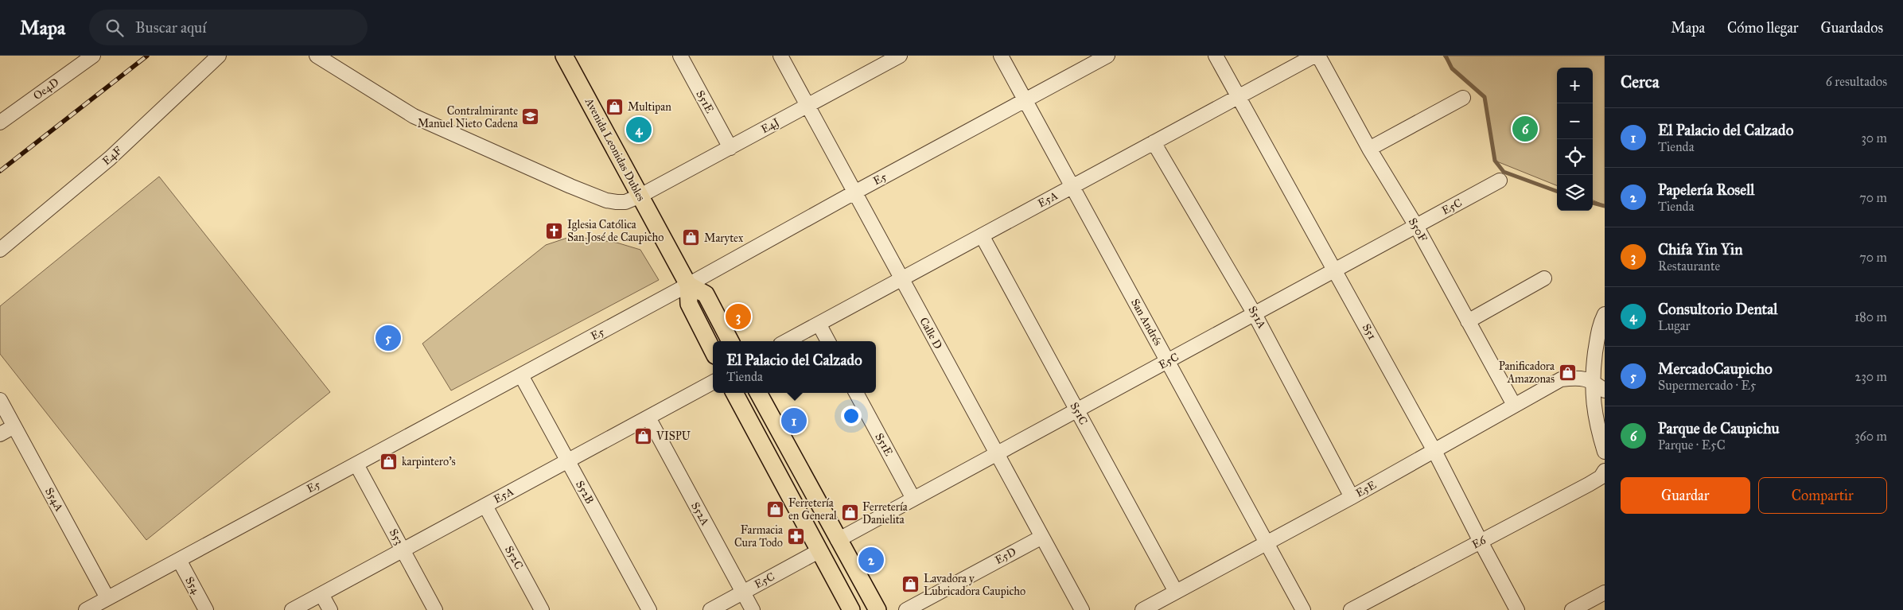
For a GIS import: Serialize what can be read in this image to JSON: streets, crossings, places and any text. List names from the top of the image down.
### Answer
{
  "streets": {
    "main road": ["Avenida Leonidas Dubles"],
    "street": [
      "Oe4D",
      "S51E",
      "E4J",
      "E4F",
      "E5",
      "E5A",
      "E5C",
      "S50F",
      "S51A",
      "San Andrés",
      "S51",
      "Calle D",
      "S51C",
      "E5E",
      "S52B",
      "S54A",
      "S52A",
      "S53",
      "E6",
      "E5D",
      "S52C",
      "S54"
    ]
  },
  "crossings": [
    ["S51E", "E4J"],
    ["S51E", "E5C"],
    ["E4J", "Avenida Leonidas Dubles"],
    ["E4J", "Calle D"],
    ["Avenida Leonidas Dubles", "E5"],
    ["E5", "San Andrés"],
    ["E5", "Calle D"],
    ["E5", "S52B"],
    ["E5", "S54A"],
    ["E5", "S53"],
    ["E5", "S54"],
    ["E5A", "S51A"],
    ["E5A", "San Andrés"],
    ["E5A", "S51"],
    ["E5A", "Calle D"],
    ["E5A", "S51C"],
    ["E5A", "S52B"],
    ["E5A", "S52A"],
    ["E5A", "S53"],
    ["E5A", "S52C"],
    ["E5C", "S50F"],
    ["E5C", "S51A"],
    ["E5C", "San Andrés"],
    ["E5C", "S51"],
    ["E5C", "Calle D"],
    ["E5C", "S51C"],
    ["E5C", "S52A"],
    ["S50F", "E5E"],
    ["S51A", "E5E"],
    ["San Andrés", "E5E"],
    ["S51", "E5E"],
    ["S51", "E6"],
    ["Calle D", "E5D"],
    ["S51C", "E5E"]
  ],
  "places": {
    "shop": [
      "Multipan",
      "Marytex",
      "Panificadora Amazonas",
      "VISPU",
      "karpintero's",
      "Ferretería en General",
      "Ferretería Danielita",
      "Lavadora y Lubricadora Caupicho"
    ],
    "school or university": ["Contralmirante Manuel Nieto Cadena"],
    "church": ["Iglesia Católica San José de Caupicho"],
    "pharmacy": ["Farmacia Cura Todo"]
  },
  "page": {
    "header": "Mapa",
    "search": "Buscar aquí",
    "nav": ["Mapa", "Cómo llegar", "Guardados"],
    "heading": ["Cerca", "6 resultados"],
    "map_buttons": ["+", "−"],
    "list": [
      {
        "mark": "1",
        "name": "El Palacio del Calzado",
        "note": "Tienda",
        "value": "30 m"
      },
      {
        "mark": "2",
        "name": "Papelería Rosell",
        "note": "Tienda",
        "value": "70 m"
      },
      {
        "mark": "3",
        "name": "Chifa Yin Yin",
        "note": "Restaurante",
        "value": "70 m"
      },
      {
        "mark": "4",
        "name": "Consultorio Dental",
        "note": "Lugar",
        "value": "180 m"
      },
      {
        "mark": "5",
        "name": "MercadoCaupicho",
        "note": "Supermercado · E5",
        "value": "230 m"
      },
      {
        "mark": "6",
        "name": "Parque de Caupichu",
        "note": "Parque · E5C",
        "value": "360 m"
      }
    ],
    "pins": [
      "6",
      "4",
      "3",
      "5",
      "1",
      "2"
    ],
    "popup": ["El Palacio del Calzado", "Tienda"],
    "buttons": ["Guardar", "Compartir"]
  }
}
